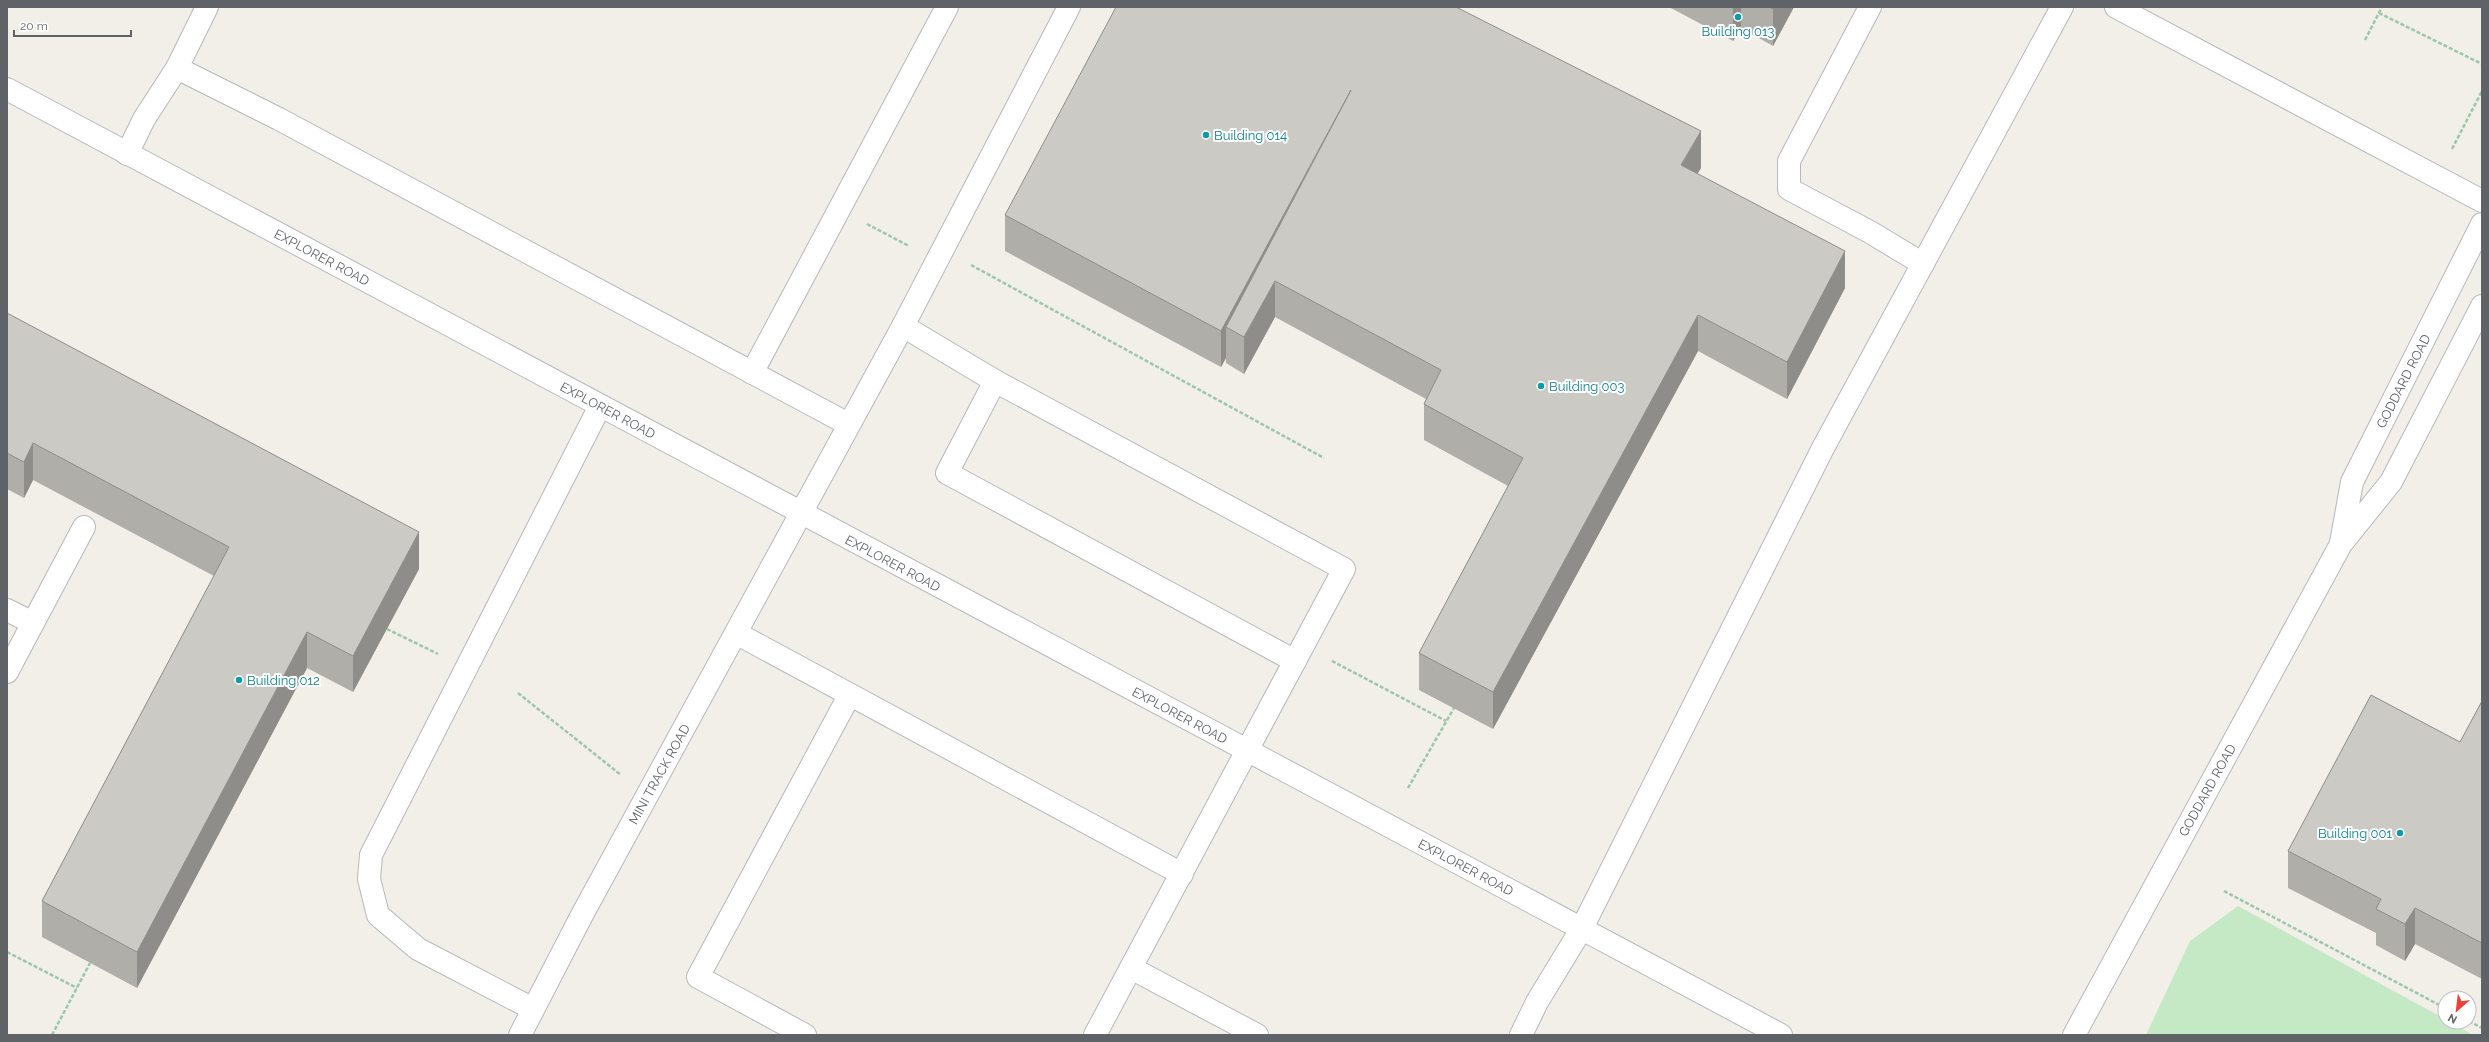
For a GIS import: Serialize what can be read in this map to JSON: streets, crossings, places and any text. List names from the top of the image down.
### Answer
{
  "streets": {
    "street": ["EXPLORER ROAD", "GODDARD ROAD", "MINI TRACK ROAD"]
  },
  "crossings": [
    ["EXPLORER ROAD", "MINI TRACK ROAD"]
  ],
  "places": [
    "Building 013",
    "Building 014",
    "Building 003",
    "Building 012",
    "Building 001"
  ],
  "scale_bar": "20 m",
  "north": "bottom left"
}
